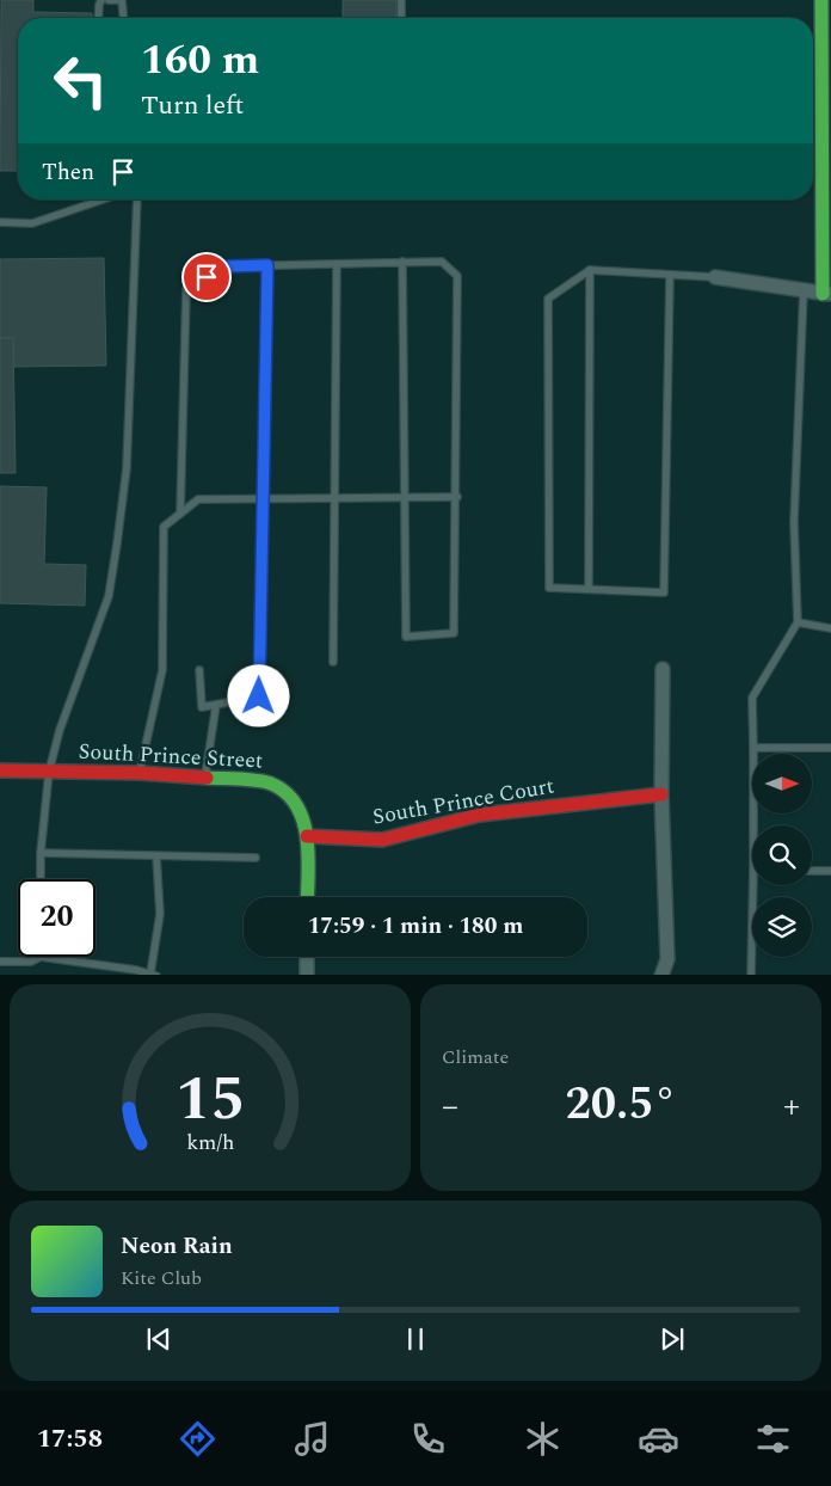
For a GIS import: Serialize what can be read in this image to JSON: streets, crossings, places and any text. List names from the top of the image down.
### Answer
{
  "streets": {
    "street": ["South Prince Street", "South Prince Court"]
  },
  "crossings": [
    ["South Prince Street", "South Prince Court"]
  ],
  "north": "right",
  "page": {
    "turn": ["160 m", "Turn left"],
    "then": "Then",
    "limit": "20",
    "trip": "17:59 · 1 min · 180 m",
    "tile": "Climate",
    "heat": ["−", "20.5°", "+"],
    "song": ["Neon Rain", "Kite Club"],
    "tabs": "17:58",
    "gauge": ["15", "km/h"]
  }
}
